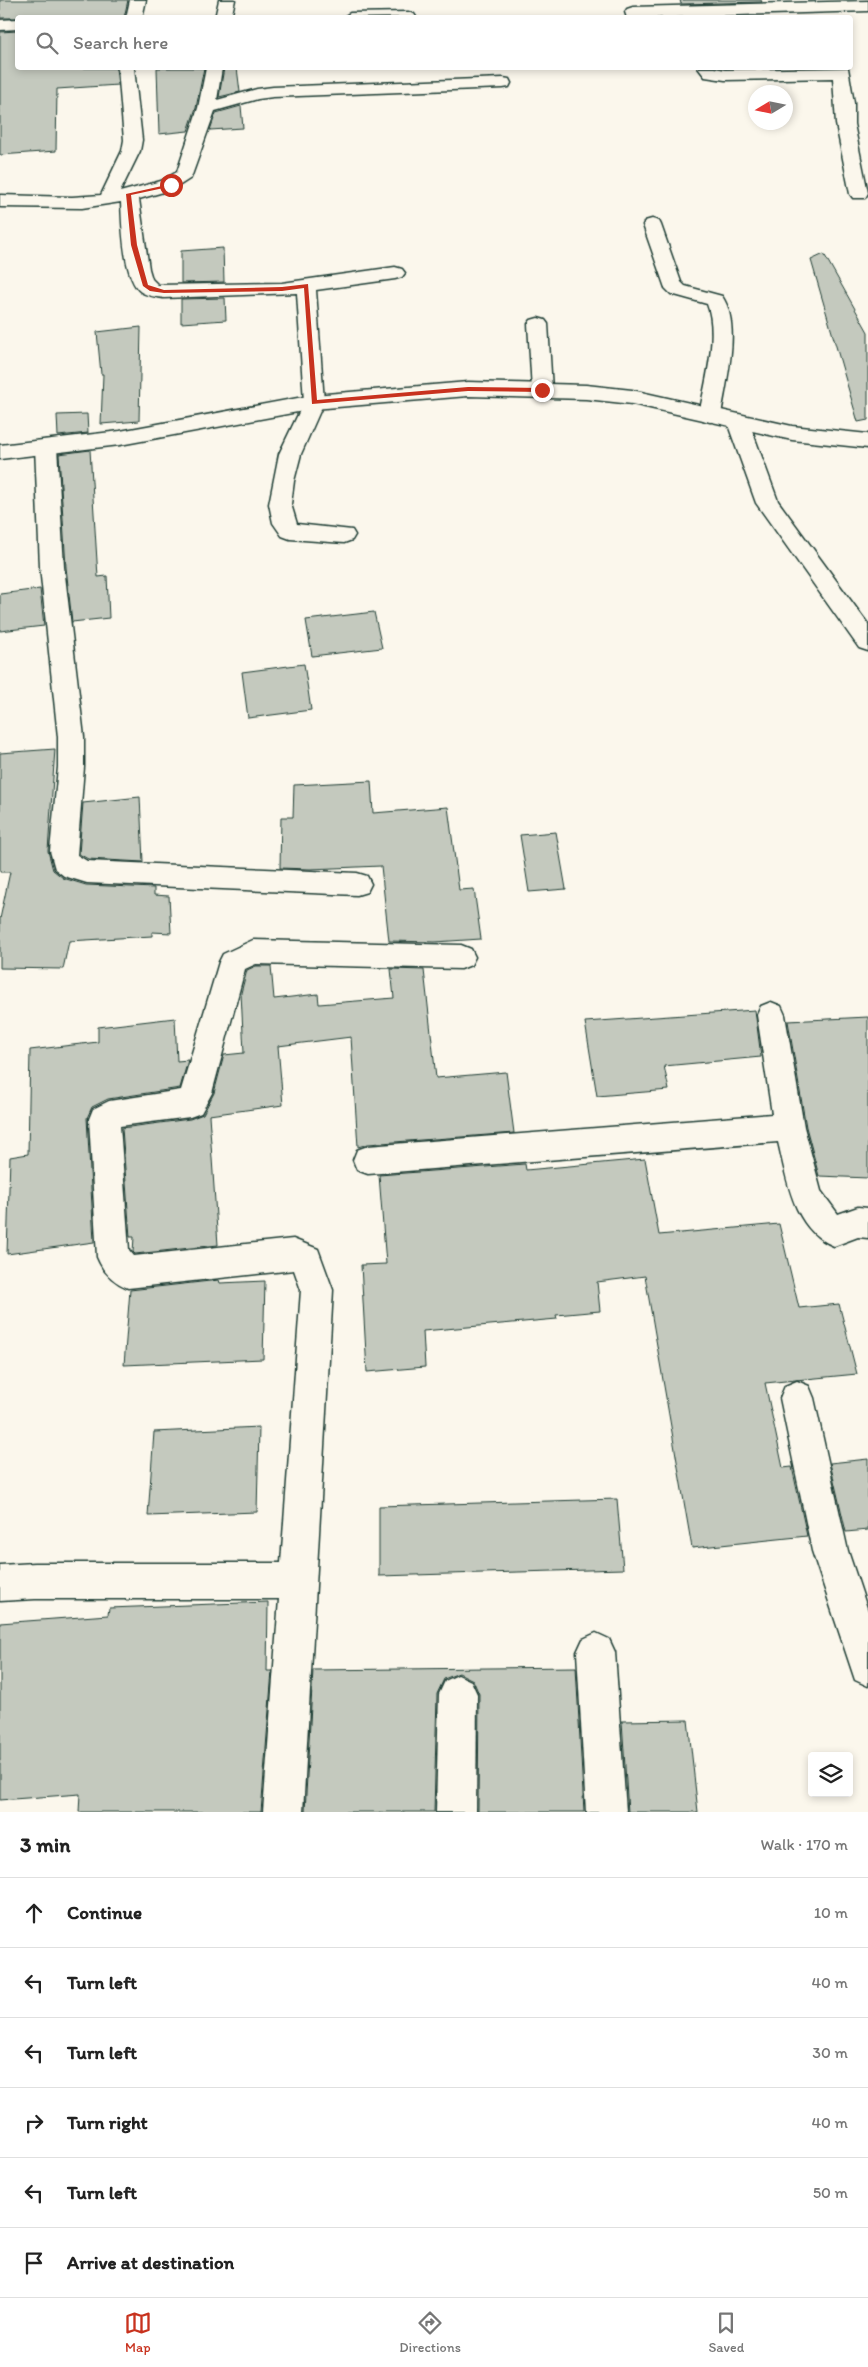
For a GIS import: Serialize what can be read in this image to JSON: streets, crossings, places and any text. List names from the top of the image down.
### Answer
{
  "north": "left",
  "page": {
    "search": "Search here",
    "heading": ["3 min", "Walk · 170 m"],
    "list": [
      ["Continue", "10 m"],
      ["Turn left", "40 m"],
      ["Turn left", "30 m"],
      ["Turn right", "40 m"],
      ["Turn left", "50 m"],
      "Arrive at destination"
    ],
    "nav": ["Map", "Directions", "Saved"]
  }
}
